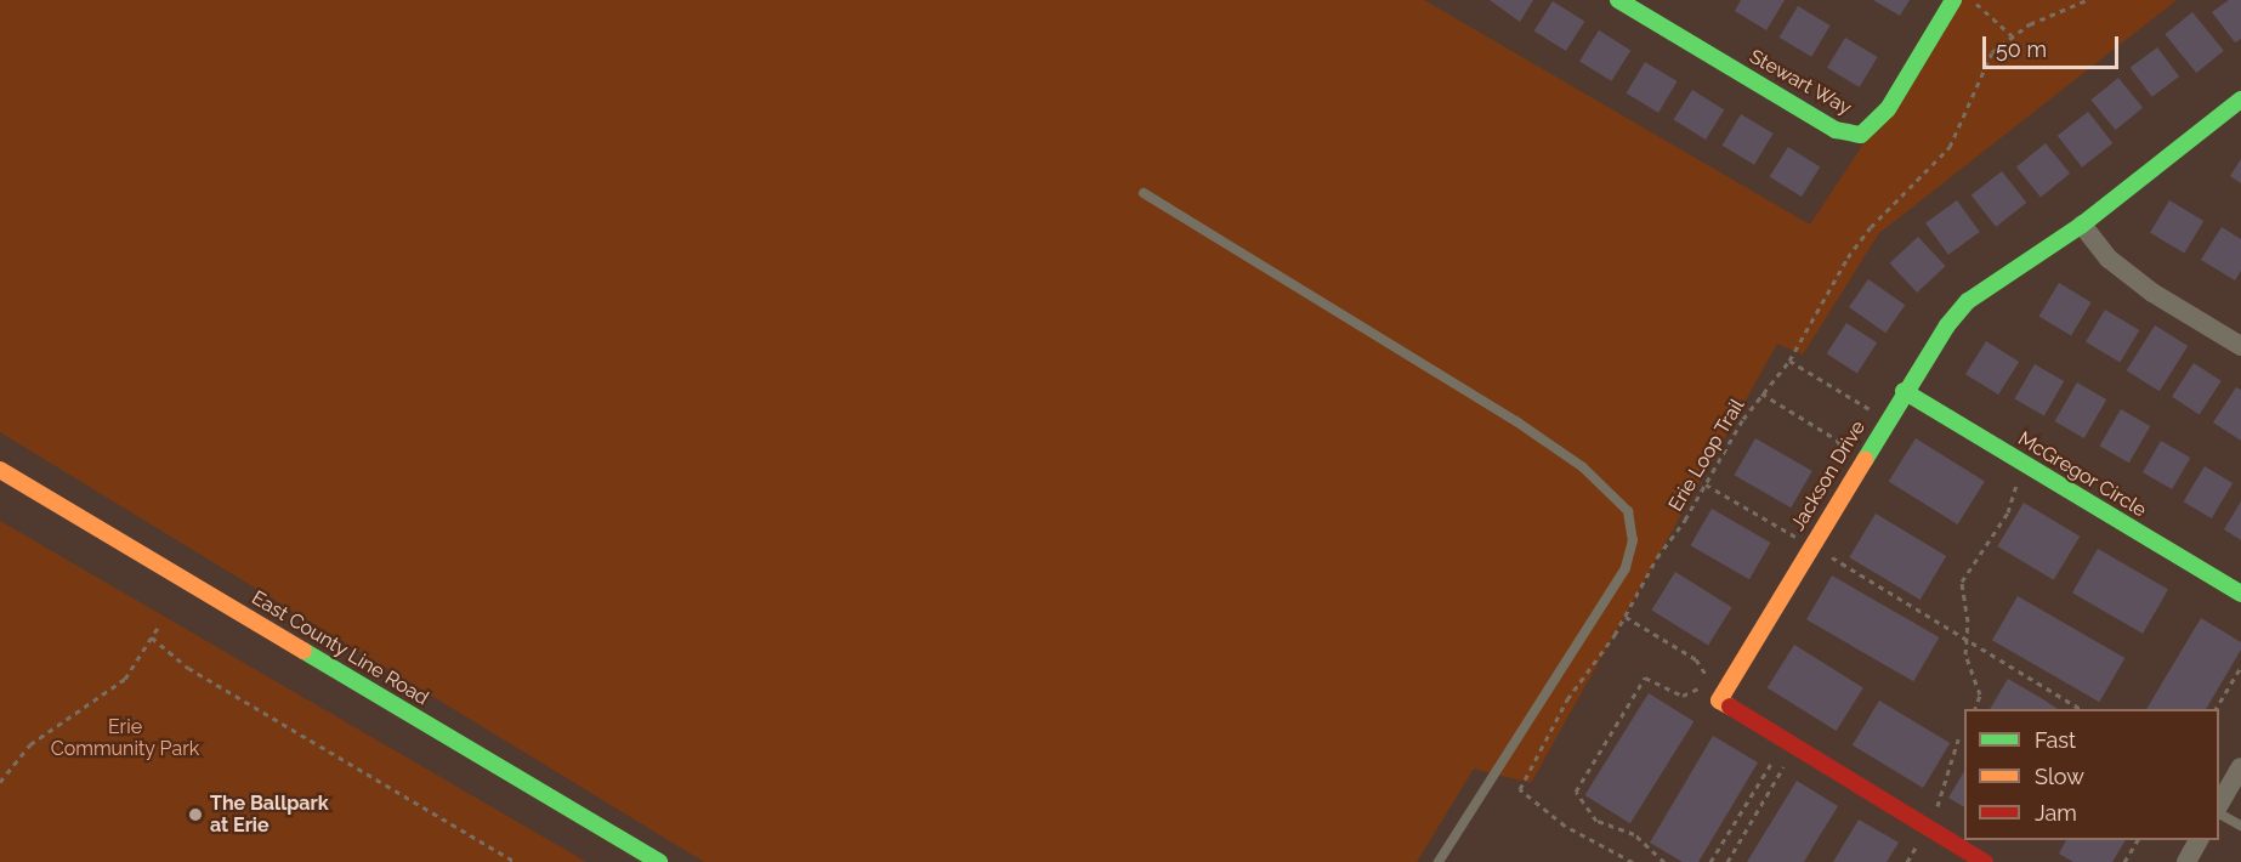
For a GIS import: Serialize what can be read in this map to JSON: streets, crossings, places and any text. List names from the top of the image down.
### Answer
{
  "streets": {
    "street": [
      "Stewart Way",
      "McGregor Circle",
      "Jackson Drive",
      "East County Line Road"
    ],
    "path": ["Erie Loop Trail"]
  },
  "crossings": [
    ["McGregor Circle", "Jackson Drive"]
  ],
  "parks": ["Erie Community Park"],
  "places": ["The Ballpark at Erie"],
  "legend": ["Fast", "Slow", "Jam"],
  "scale_bar": "50 m"
}
